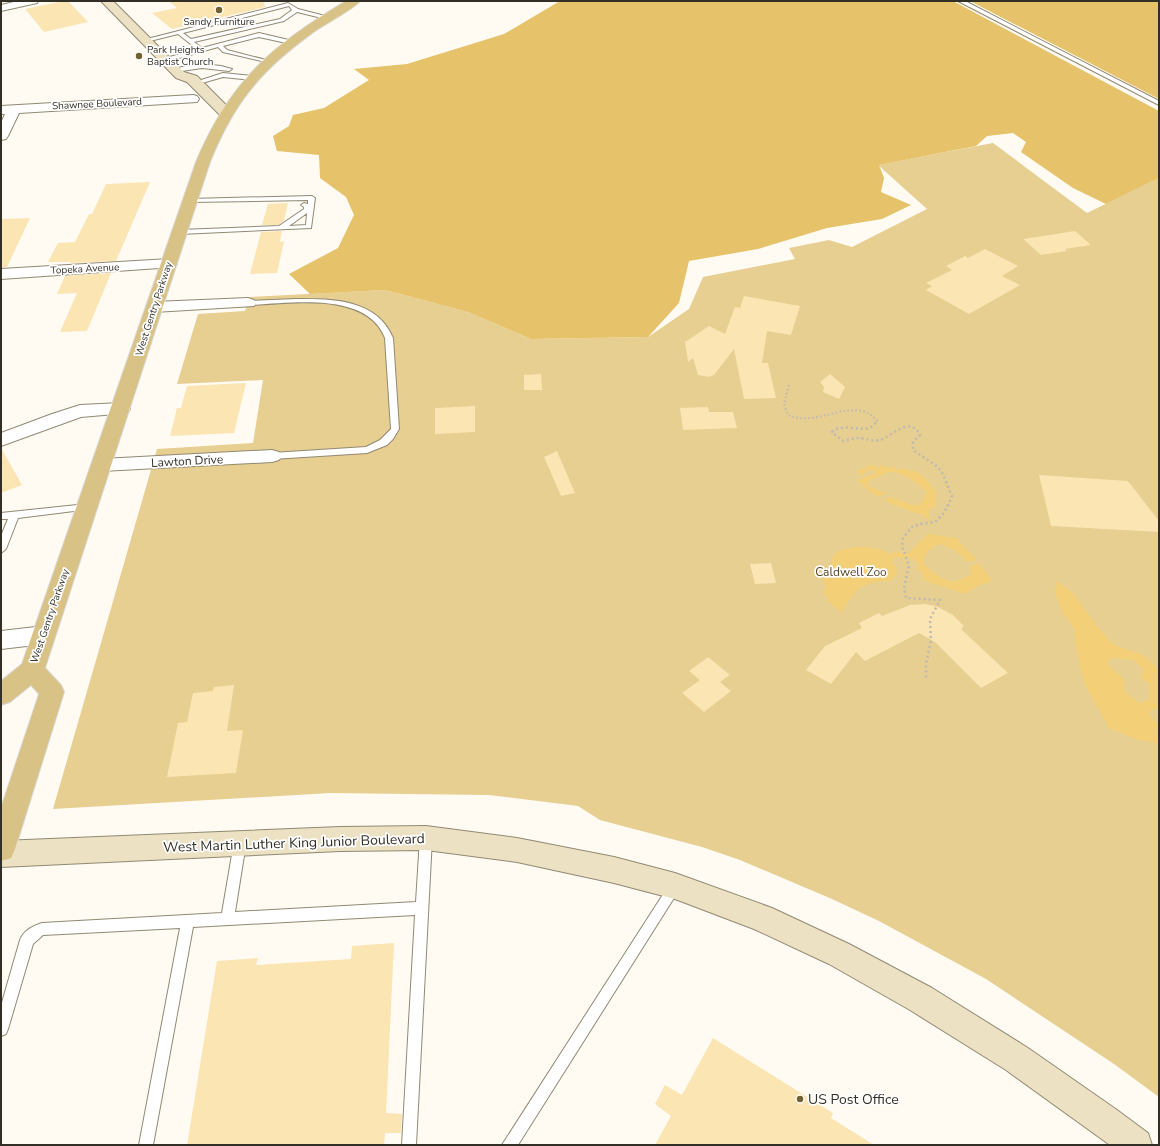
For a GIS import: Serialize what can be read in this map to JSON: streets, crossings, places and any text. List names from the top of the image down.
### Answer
{
  "streets": {
    "main road": ["West Gentry Parkway", "West Martin Luther King Junior Boulevard"],
    "street": ["Shawnee Boulevard", "Topeka Avenue", "Lawton Drive"]
  },
  "crossings": [
    ["Topeka Avenue", "West Gentry Parkway"],
    ["West Gentry Parkway", "Lawton Drive"]
  ],
  "parks": ["Caldwell Zoo"],
  "places": ["Sandy Furniture", "Park Heights Baptist Church", "US Post Office"]
}
